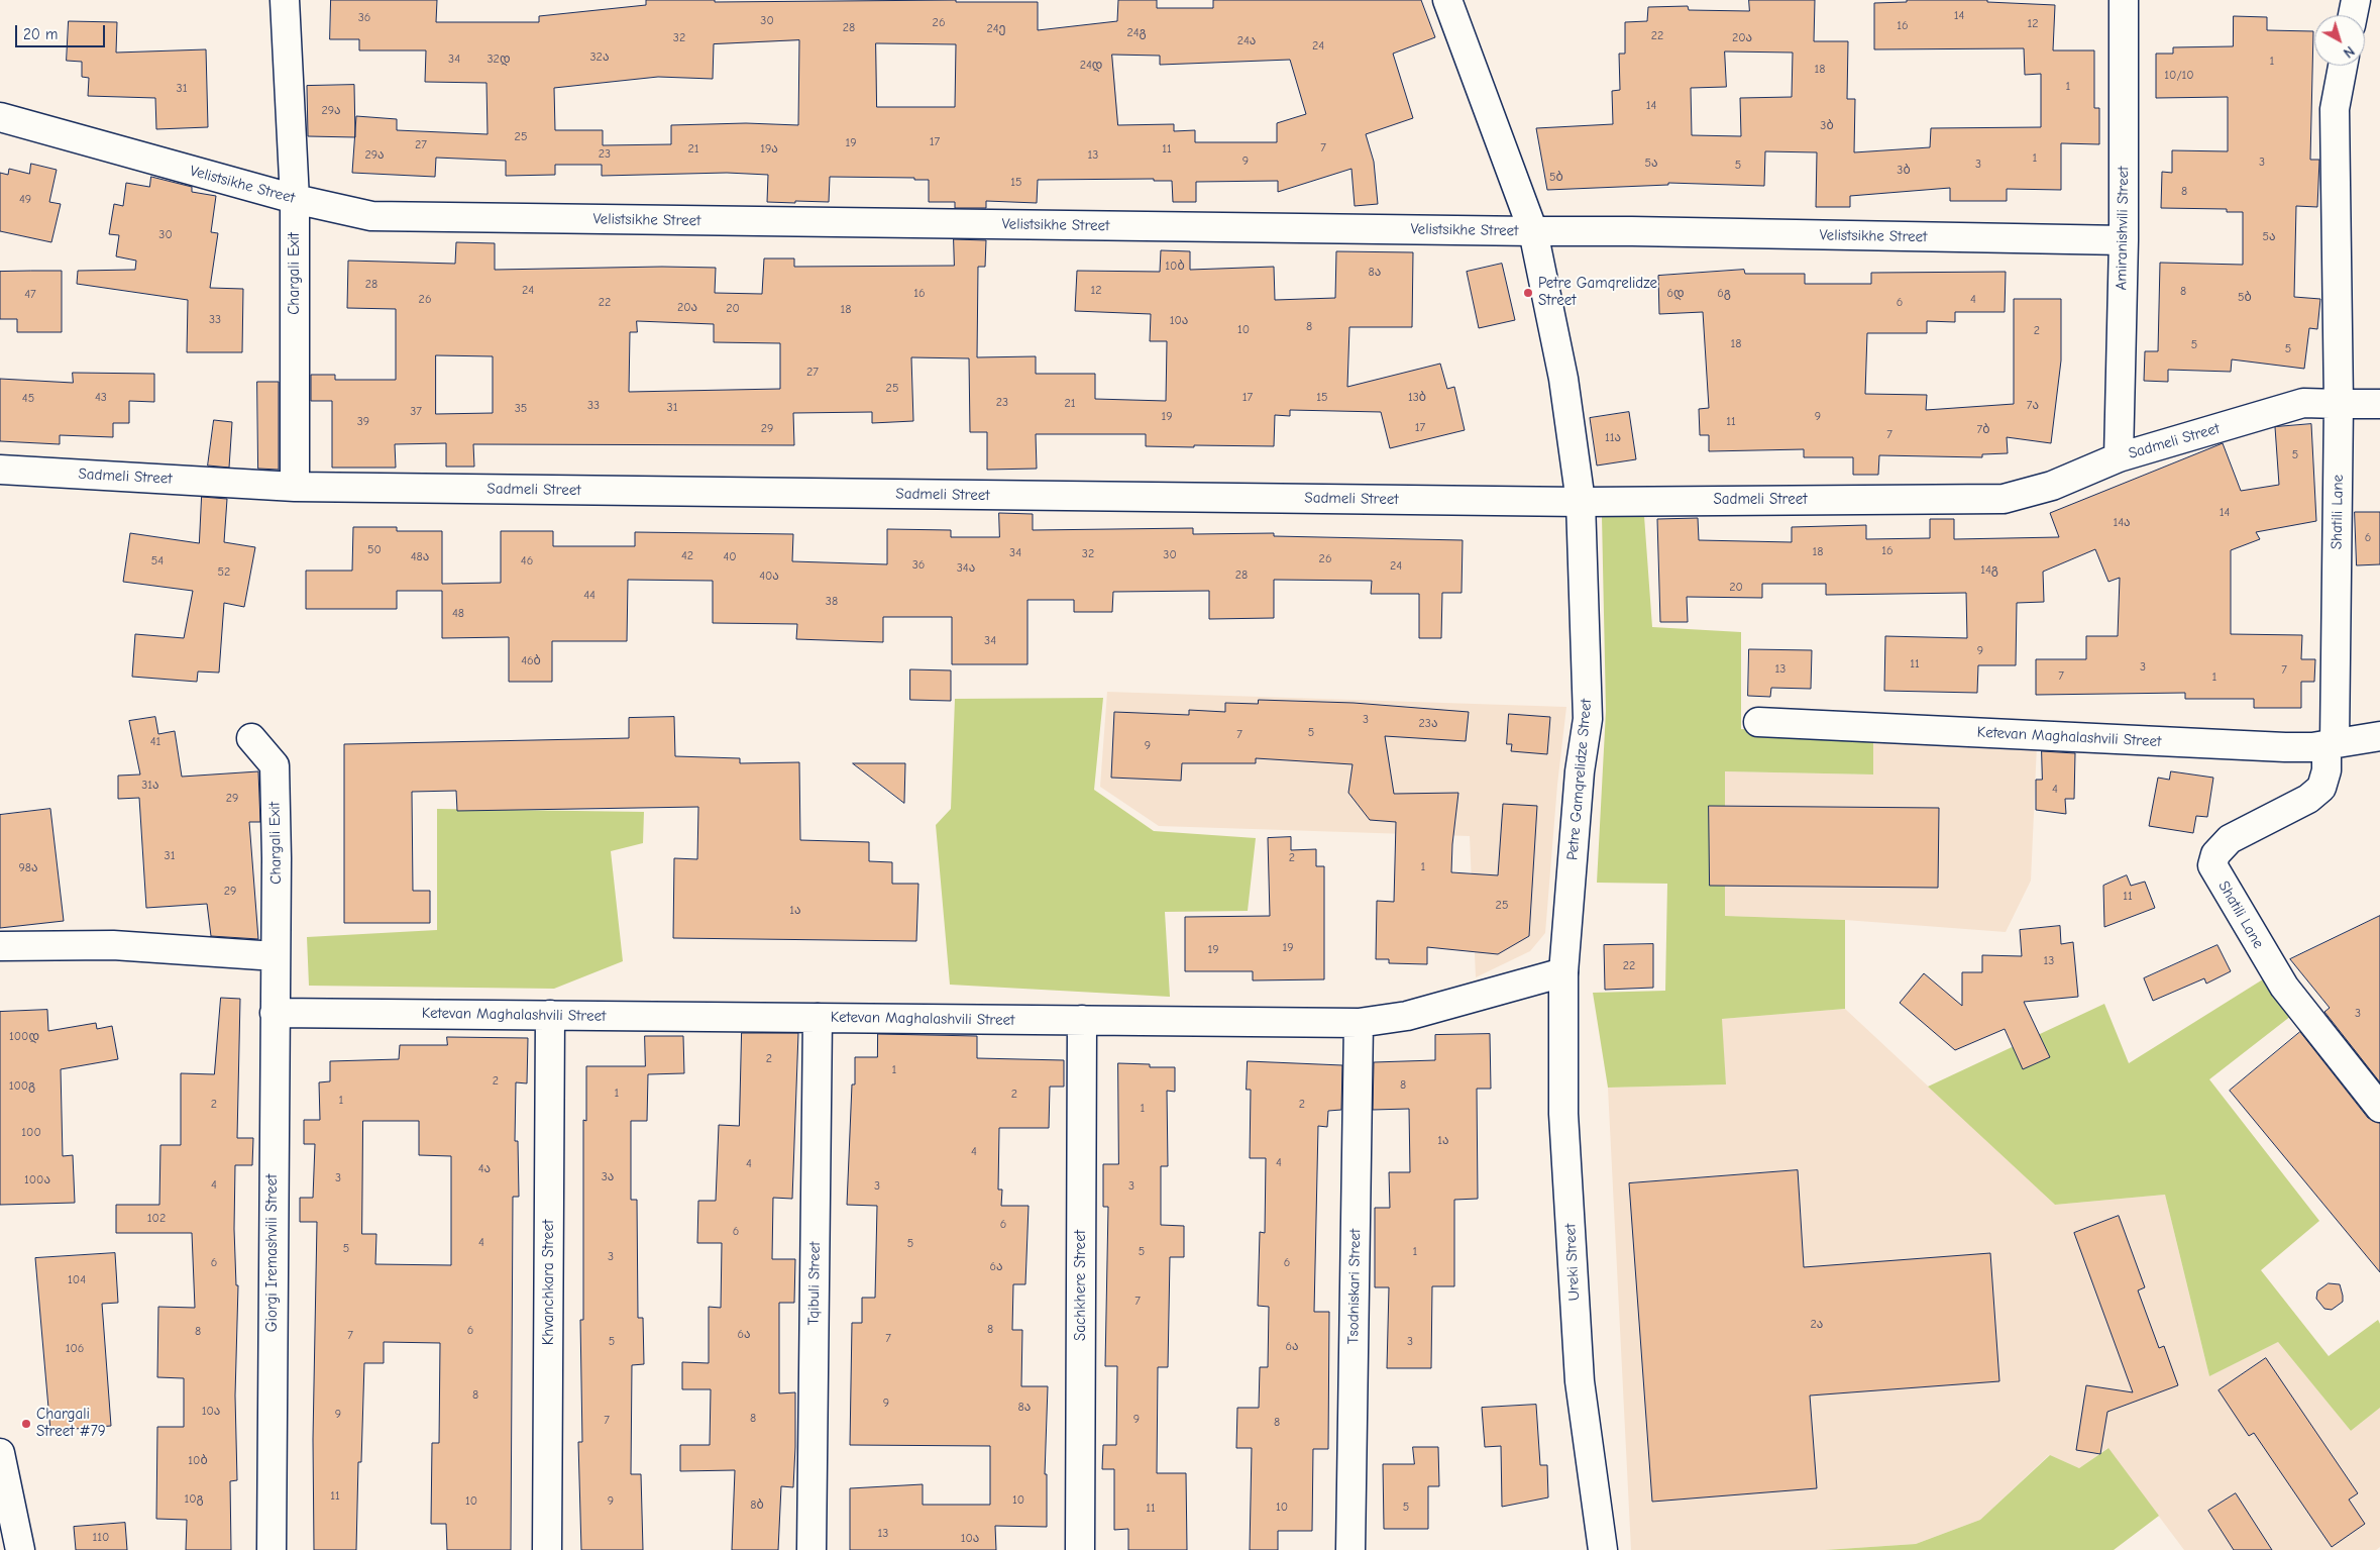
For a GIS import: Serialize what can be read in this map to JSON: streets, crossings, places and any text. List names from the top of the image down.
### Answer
{
  "streets": {
    "street": [
      "Velistsikhe Street",
      "Amiranishvili Street",
      "Chargali Exit",
      "Sadmeli Street",
      "Shatili Lane",
      "Ketevan Maghalashvili Street",
      "Petre Gamqrelidze Street",
      "Giorgi Iremashvili Street",
      "Ureki Street",
      "Khvanchkara Street",
      "Tqibuli Street",
      "Sachkhere Street",
      "Tsodniskari Street"
    ]
  },
  "crossings": [
    ["Velistsikhe Street", "Amiranishvili Street"],
    ["Velistsikhe Street", "Chargali Exit"],
    ["Velistsikhe Street", "Petre Gamqrelidze Street"],
    ["Amiranishvili Street", "Sadmeli Street"],
    ["Chargali Exit", "Sadmeli Street"],
    ["Chargali Exit", "Giorgi Iremashvili Street"],
    ["Sadmeli Street", "Shatili Lane"],
    ["Sadmeli Street", "Petre Gamqrelidze Street"],
    ["Shatili Lane", "Ketevan Maghalashvili Street"],
    ["Ketevan Maghalashvili Street", "Petre Gamqrelidze Street"],
    ["Ketevan Maghalashvili Street", "Giorgi Iremashvili Street"],
    ["Ketevan Maghalashvili Street", "Ureki Street"],
    ["Ketevan Maghalashvili Street", "Khvanchkara Street"],
    ["Ketevan Maghalashvili Street", "Tqibuli Street"],
    ["Ketevan Maghalashvili Street", "Sachkhere Street"],
    ["Ketevan Maghalashvili Street", "Tsodniskari Street"],
    ["Petre Gamqrelidze Street", "Ureki Street"]
  ],
  "places": ["Petre Gamqrelidze Street", "Chargali Street #79"],
  "house_numbers": [
    "14",
    "36",
    "30",
    "26",
    "12",
    "16",
    "28",
    "24ე",
    "24გ",
    "22",
    "32",
    "20ა",
    "24ა",
    "24",
    "32ა",
    "34",
    "32დ",
    "1",
    "24დ",
    "18",
    "10/10",
    "1",
    "31",
    "14",
    "29ა",
    "3ბ",
    "25",
    "17",
    "19",
    "27",
    "7",
    "21",
    "19ა",
    "11",
    "23",
    "29ა",
    "13",
    "1",
    "9",
    "3",
    "5ა",
    "3",
    "5",
    "3ბ",
    "5ბ",
    "15",
    "8",
    "49",
    "30",
    "5ა",
    "10ბ",
    "8ა",
    "28",
    "24",
    "12",
    "8",
    "16",
    "6დ",
    "6გ",
    "47",
    "5ბ",
    "26",
    "4",
    "22",
    "6",
    "20ა",
    "20",
    "18",
    "33",
    "10ა",
    "8",
    "10",
    "2",
    "18",
    "5",
    "5",
    "27",
    "25",
    "43",
    "17",
    "15",
    "13ბ",
    "45",
    "23",
    "21",
    "33",
    "7ა",
    "31",
    "35",
    "37",
    "19",
    "9",
    "39",
    "11",
    "17",
    "29",
    "7ბ",
    "7",
    "11ა",
    "5",
    "14",
    "14ა",
    "6",
    "50",
    "16",
    "18",
    "34",
    "32",
    "30",
    "42",
    "48ა",
    "40",
    "26",
    "54",
    "46",
    "36",
    "24",
    "34ა",
    "14გ",
    "52",
    "28",
    "40ა",
    "20",
    "44",
    "38",
    "48",
    "34",
    "9",
    "46ბ",
    "11",
    "3",
    "13",
    "7",
    "7",
    "1",
    "3",
    "23ა",
    "5",
    "7",
    "41",
    "9",
    "31ა",
    "4",
    "29",
    "31",
    "2",
    "1",
    "98ა",
    "29",
    "11",
    "25",
    "1ა",
    "19",
    "19",
    "13",
    "22",
    "3",
    "100დ",
    "2",
    "1",
    "2",
    "8",
    "100გ",
    "1",
    "2",
    "1",
    "2",
    "2",
    "1",
    "100",
    "1ა",
    "4",
    "4",
    "4",
    "4ა",
    "3ა",
    "3",
    "100ა",
    "4",
    "3",
    "3",
    "102",
    "6",
    "6",
    "4",
    "5",
    "5",
    "5",
    "1",
    "3",
    "6",
    "6",
    "6ა",
    "104",
    "7",
    "2ა",
    "8",
    "6",
    "8",
    "6ა",
    "7",
    "7",
    "5",
    "3",
    "6ა",
    "106",
    "8",
    "9",
    "8ა",
    "10ა",
    "9",
    "8",
    "9",
    "7",
    "8",
    "10ბ",
    "11",
    "10გ",
    "10",
    "10",
    "9",
    "8ბ",
    "10",
    "5",
    "11",
    "13",
    "110",
    "10ა"
  ],
  "scale_bar": "20 m",
  "north": "bottom right"
}
